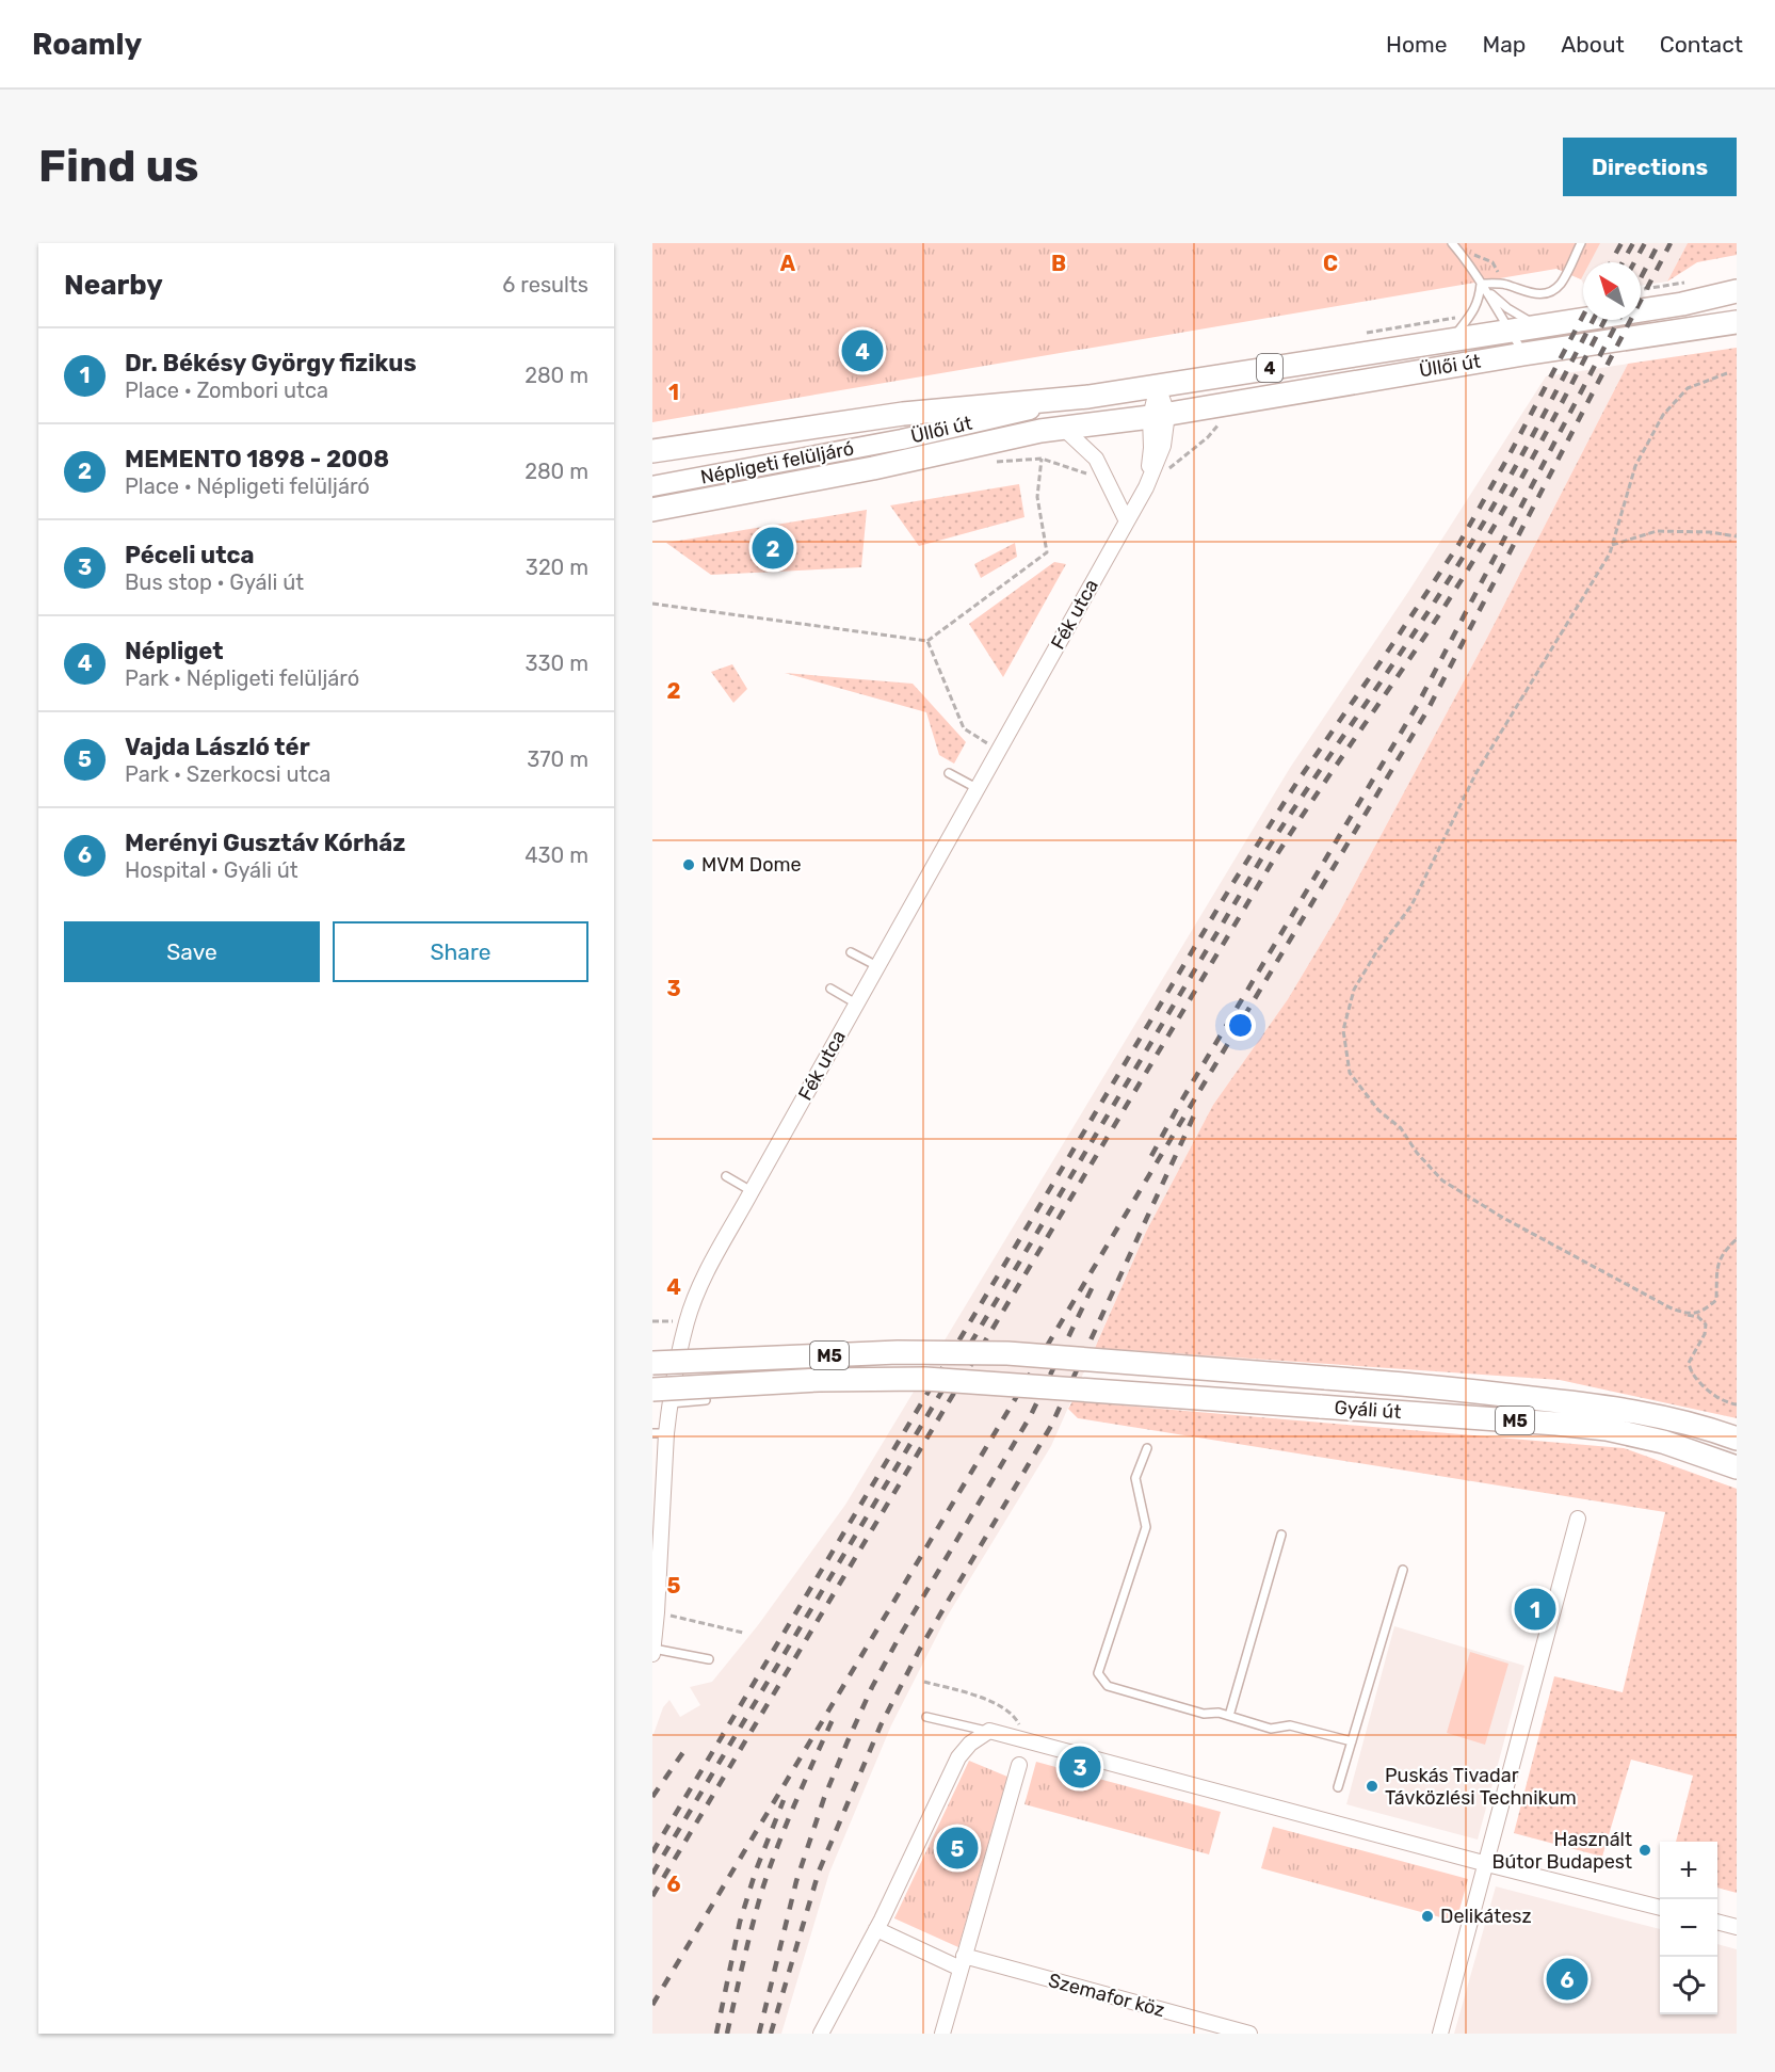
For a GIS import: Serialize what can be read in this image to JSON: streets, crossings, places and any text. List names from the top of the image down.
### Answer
{
  "streets": {
    "main road": [
      "Üllői út",
      "4",
      "Népligeti felüljáró",
      "M5",
      "Gyáli út"
    ],
    "street": ["Fék utca", "Szemafor köz"]
  },
  "crossings": [
    ["Üllői út", "Népligeti felüljáró"],
    ["Üllői út", "Fék utca"],
    ["Fék utca", "Gyáli út"]
  ],
  "places": [
    "MVM Dome",
    "Puskás Tivadar Távközlési Technikum",
    "Használt Bútor Budapest",
    "Delikátesz"
  ],
  "north": "top left",
  "page": {
    "header": "Roamly",
    "nav": [
      "Home",
      "Map",
      "About",
      "Contact"
    ],
    "buttons": [
      "Directions",
      ["Save", "Share"]
    ],
    "title": "Find us",
    "heading": ["Nearby", "6 results"],
    "list": [
      {
        "mark": "1",
        "name": "Dr. Békésy György fizikus",
        "note": "Place · Zombori utca",
        "value": "280 m"
      },
      {
        "mark": "2",
        "name": "MEMENTO 1898 - 2008",
        "note": "Place · Népligeti felüljáró",
        "value": "280 m"
      },
      {
        "mark": "3",
        "name": "Péceli utca",
        "note": "Bus stop · Gyáli út",
        "value": "320 m"
      },
      {
        "mark": "4",
        "name": "Népliget",
        "note": "Park · Népligeti felüljáró",
        "value": "330 m"
      },
      {
        "mark": "5",
        "name": "Vajda László tér",
        "note": "Park · Szerkocsi utca",
        "value": "370 m"
      },
      {
        "mark": "6",
        "name": "Merényi Gusztáv Kórház",
        "note": "Hospital · Gyáli út",
        "value": "430 m"
      }
    ],
    "pins": [
      "4",
      "2",
      "1",
      "3",
      "5",
      "6"
    ],
    "map_buttons": ["+", "−"]
  },
  "grid": {
    "columns": ["A", "B", "C"],
    "rows": [
      "1",
      "2",
      "3",
      "4",
      "5",
      "6"
    ]
  }
}
